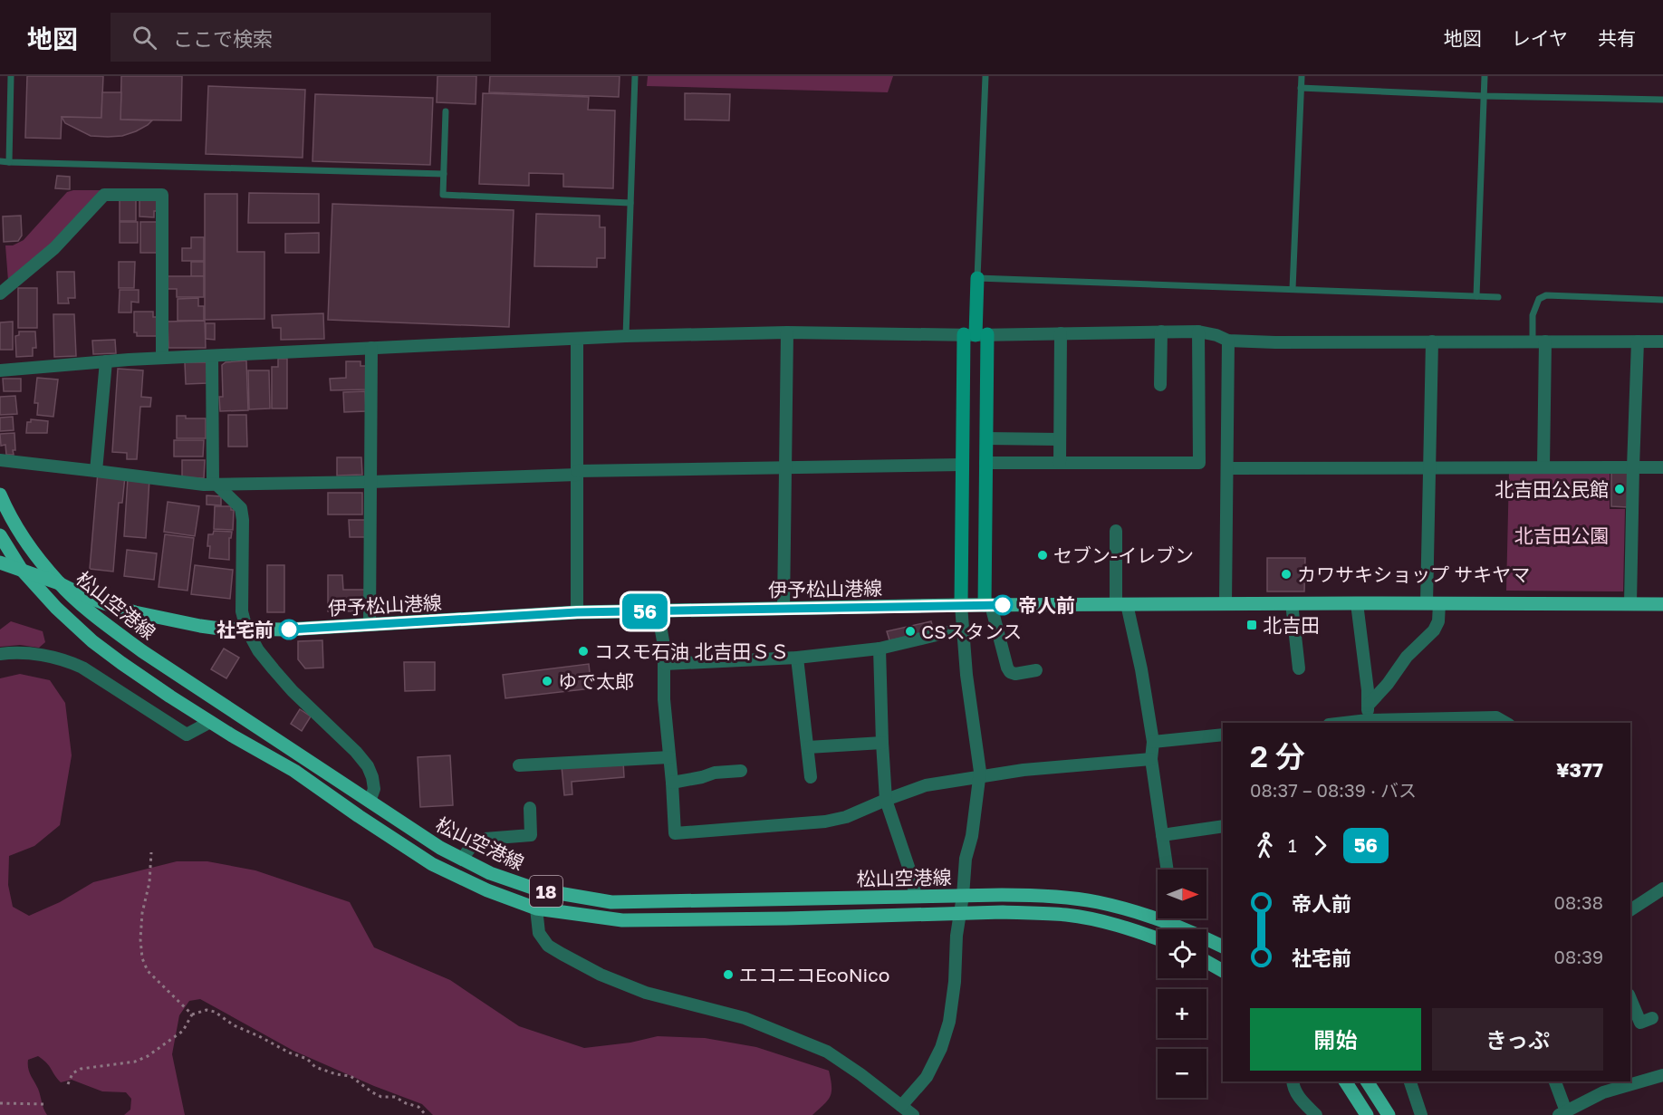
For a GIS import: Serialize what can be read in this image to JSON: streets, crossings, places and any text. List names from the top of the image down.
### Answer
{
  "streets": {
    "main road": ["伊予松山港線", "松山空港線", "18"]
  },
  "crossings": [
    ["伊予松山港線", "松山空港線"]
  ],
  "parks": ["北吉田公園"],
  "places": {
    "other": [
      "北吉田公民館",
      "セブン-イレブン",
      "カワサキショップ サキヤマ",
      "帝人前",
      "社宅前",
      "CSスタンス",
      "コスモ石油 北吉田ＳＳ",
      "ゆで太郎",
      "エコニコEcoNico"
    ],
    "transit": ["北吉田"]
  },
  "lines": ["bus line 56"],
  "north": "right",
  "page": {
    "header": "地図",
    "search": "ここで検索",
    "nav": ["地図", "レイヤ", "共有"],
    "on_map": "56",
    "heading": ["2 分", "08:37 – 08:39 · バス", "¥377"],
    "legs": ["1", "56"],
    "map_buttons": ["+", "−"],
    "list": [
      {
        "name": "帝人前",
        "value": "08:38"
      },
      {
        "name": "社宅前",
        "value": "08:39"
      }
    ],
    "buttons": ["開始", "きっぷ"]
  }
}
